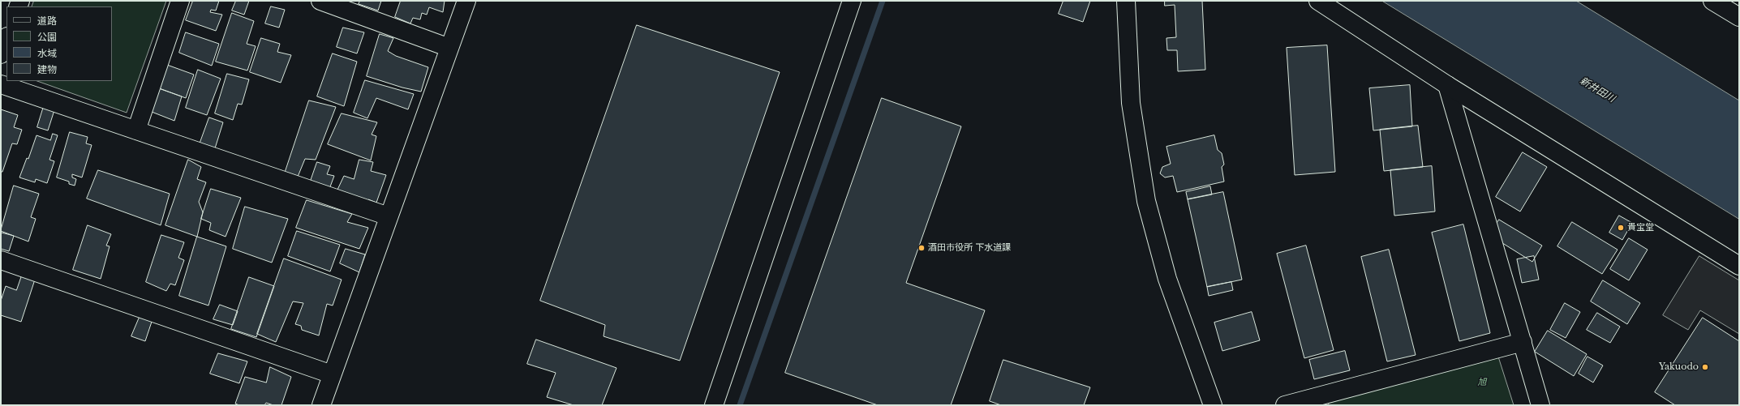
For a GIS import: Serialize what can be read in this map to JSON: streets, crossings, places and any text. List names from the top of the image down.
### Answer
{
  "water": ["新井田川"],
  "parks": ["旭"],
  "places": ["貴宝堂", "酒田市役所 下水道課", "Yakuodo"],
  "legend": [
    "道路",
    "公園",
    "水域",
    "建物"
  ]
}
